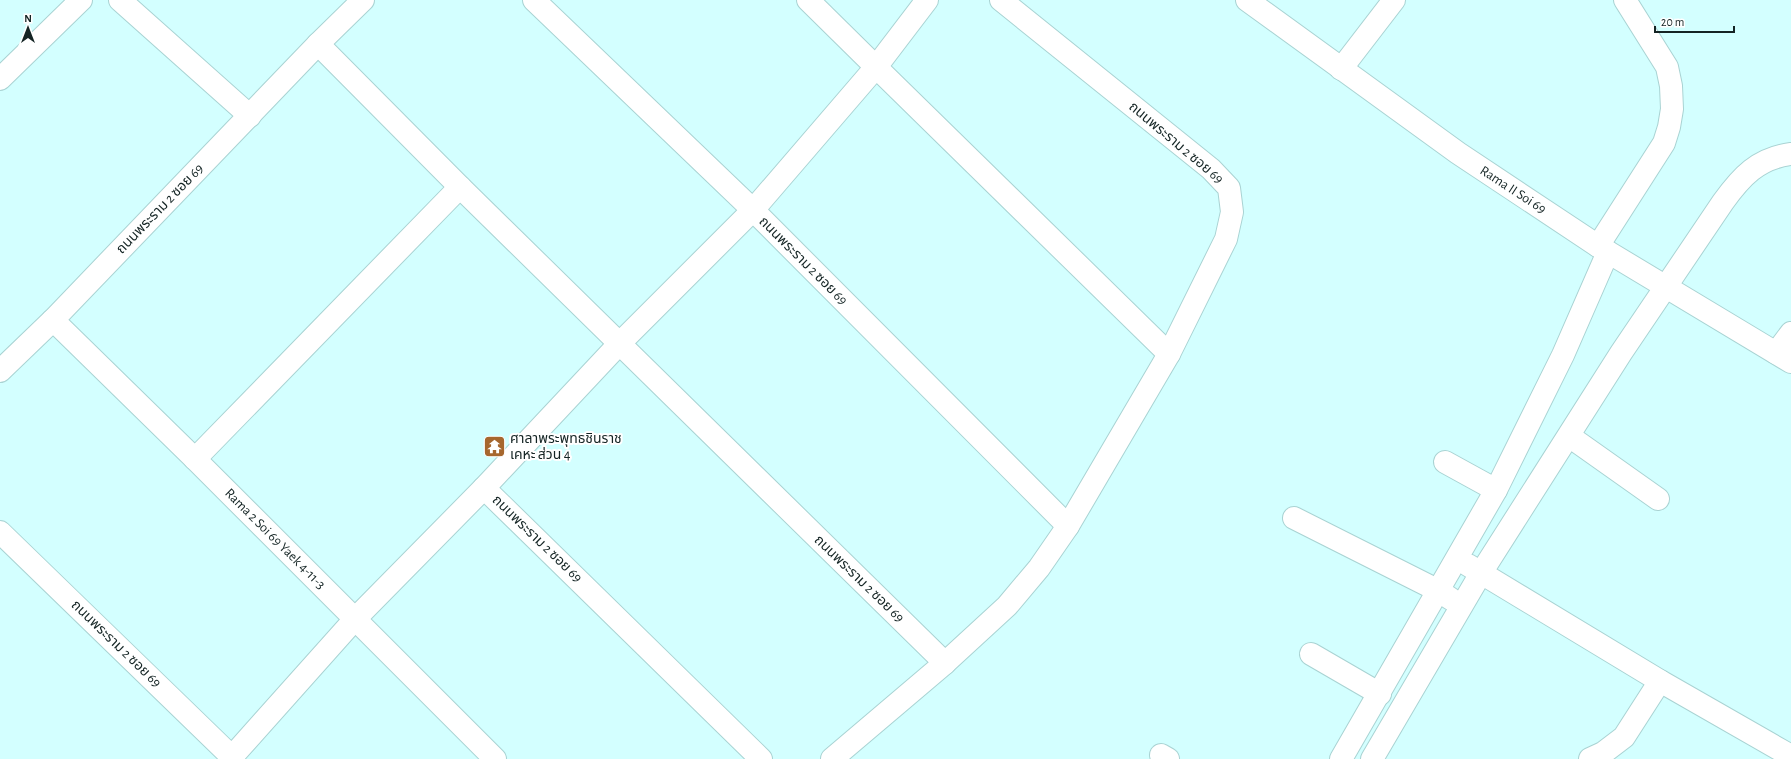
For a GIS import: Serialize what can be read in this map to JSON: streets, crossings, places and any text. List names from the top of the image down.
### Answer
{
  "streets": {
    "street": ["ถนนพระราม 2 ซอย 69", "Rama II Soi 69", "Rama 2 Soi 69 Yaek 4-11-3"]
  },
  "crossings": [
    ["ถนนพระราม 2 ซอย 69", "Rama 2 Soi 69 Yaek 4-11-3"]
  ],
  "places": {
    "temple": ["ศาลาพระพุทธชินราช เคหะ ส่วน 4"]
  },
  "scale_bar": "20 m",
  "north": "top"
}
